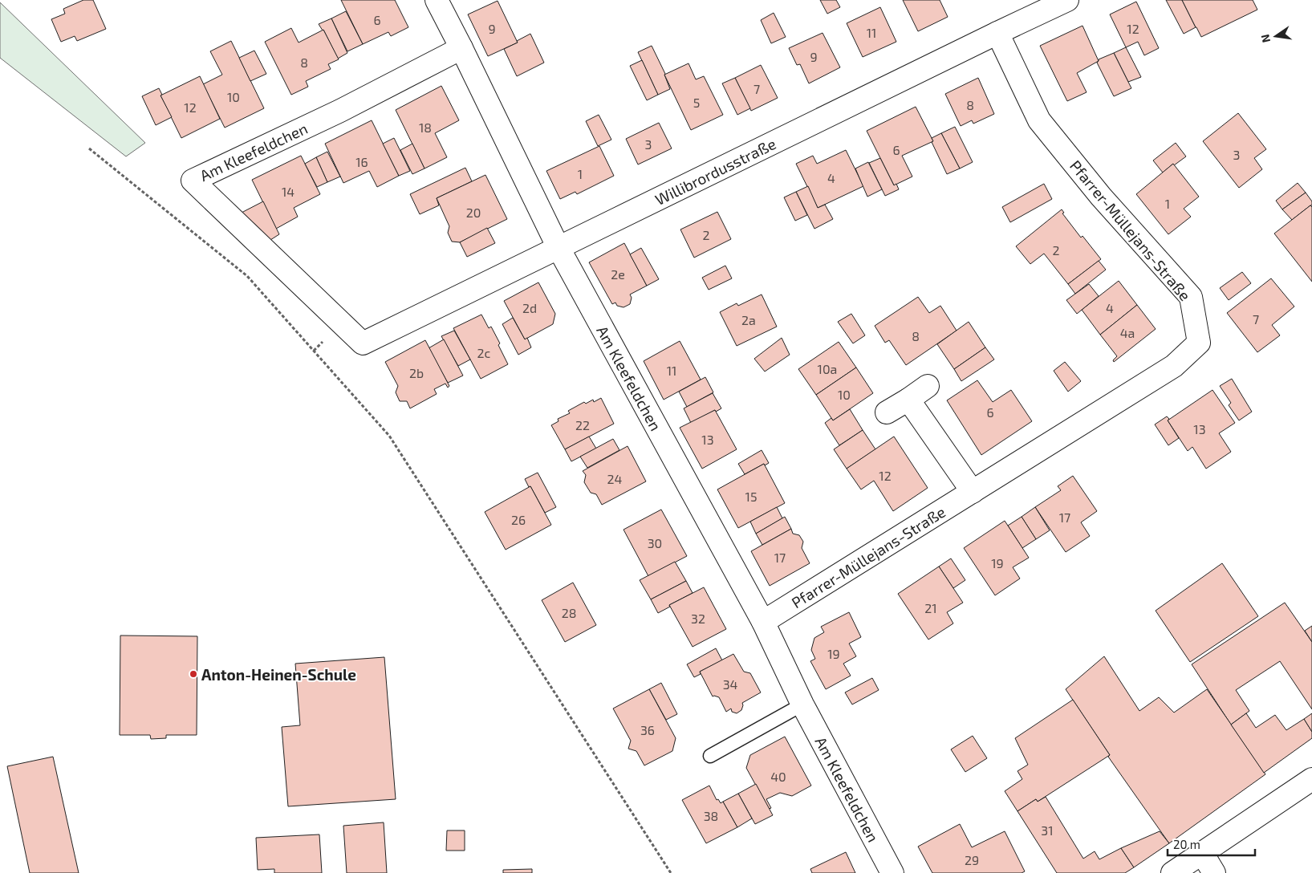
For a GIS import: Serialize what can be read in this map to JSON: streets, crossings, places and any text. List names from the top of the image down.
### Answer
{
  "streets": {
    "street": ["Am Kleefeldchen", "Willibrordusstraße", "Pfarrer-Müllejans-Straße"]
  },
  "crossings": [
    ["Am Kleefeldchen", "Willibrordusstraße"],
    ["Am Kleefeldchen", "Pfarrer-Müllejans-Straße"],
    ["Willibrordusstraße", "Pfarrer-Müllejans-Straße"]
  ],
  "places": ["Anton-Heinen-Schule"],
  "house_numbers": [
    "6",
    "9",
    "12",
    "11",
    "9",
    "8",
    "7",
    "10",
    "5",
    "8",
    "12",
    "18",
    "3",
    "6",
    "3",
    "16",
    "1",
    "4",
    "14",
    "1",
    "20",
    "2",
    "2",
    "2e",
    "2d",
    "4",
    "7",
    "2a",
    "4a",
    "8",
    "2c",
    "10a",
    "11",
    "2b",
    "10",
    "6",
    "22",
    "13",
    "13",
    "12",
    "24",
    "15",
    "17",
    "26",
    "30",
    "17",
    "19",
    "21",
    "28",
    "32",
    "19",
    "34",
    "36",
    "40",
    "38",
    "31",
    "29"
  ],
  "scale_bar": "20 m",
  "north": "left"
}
